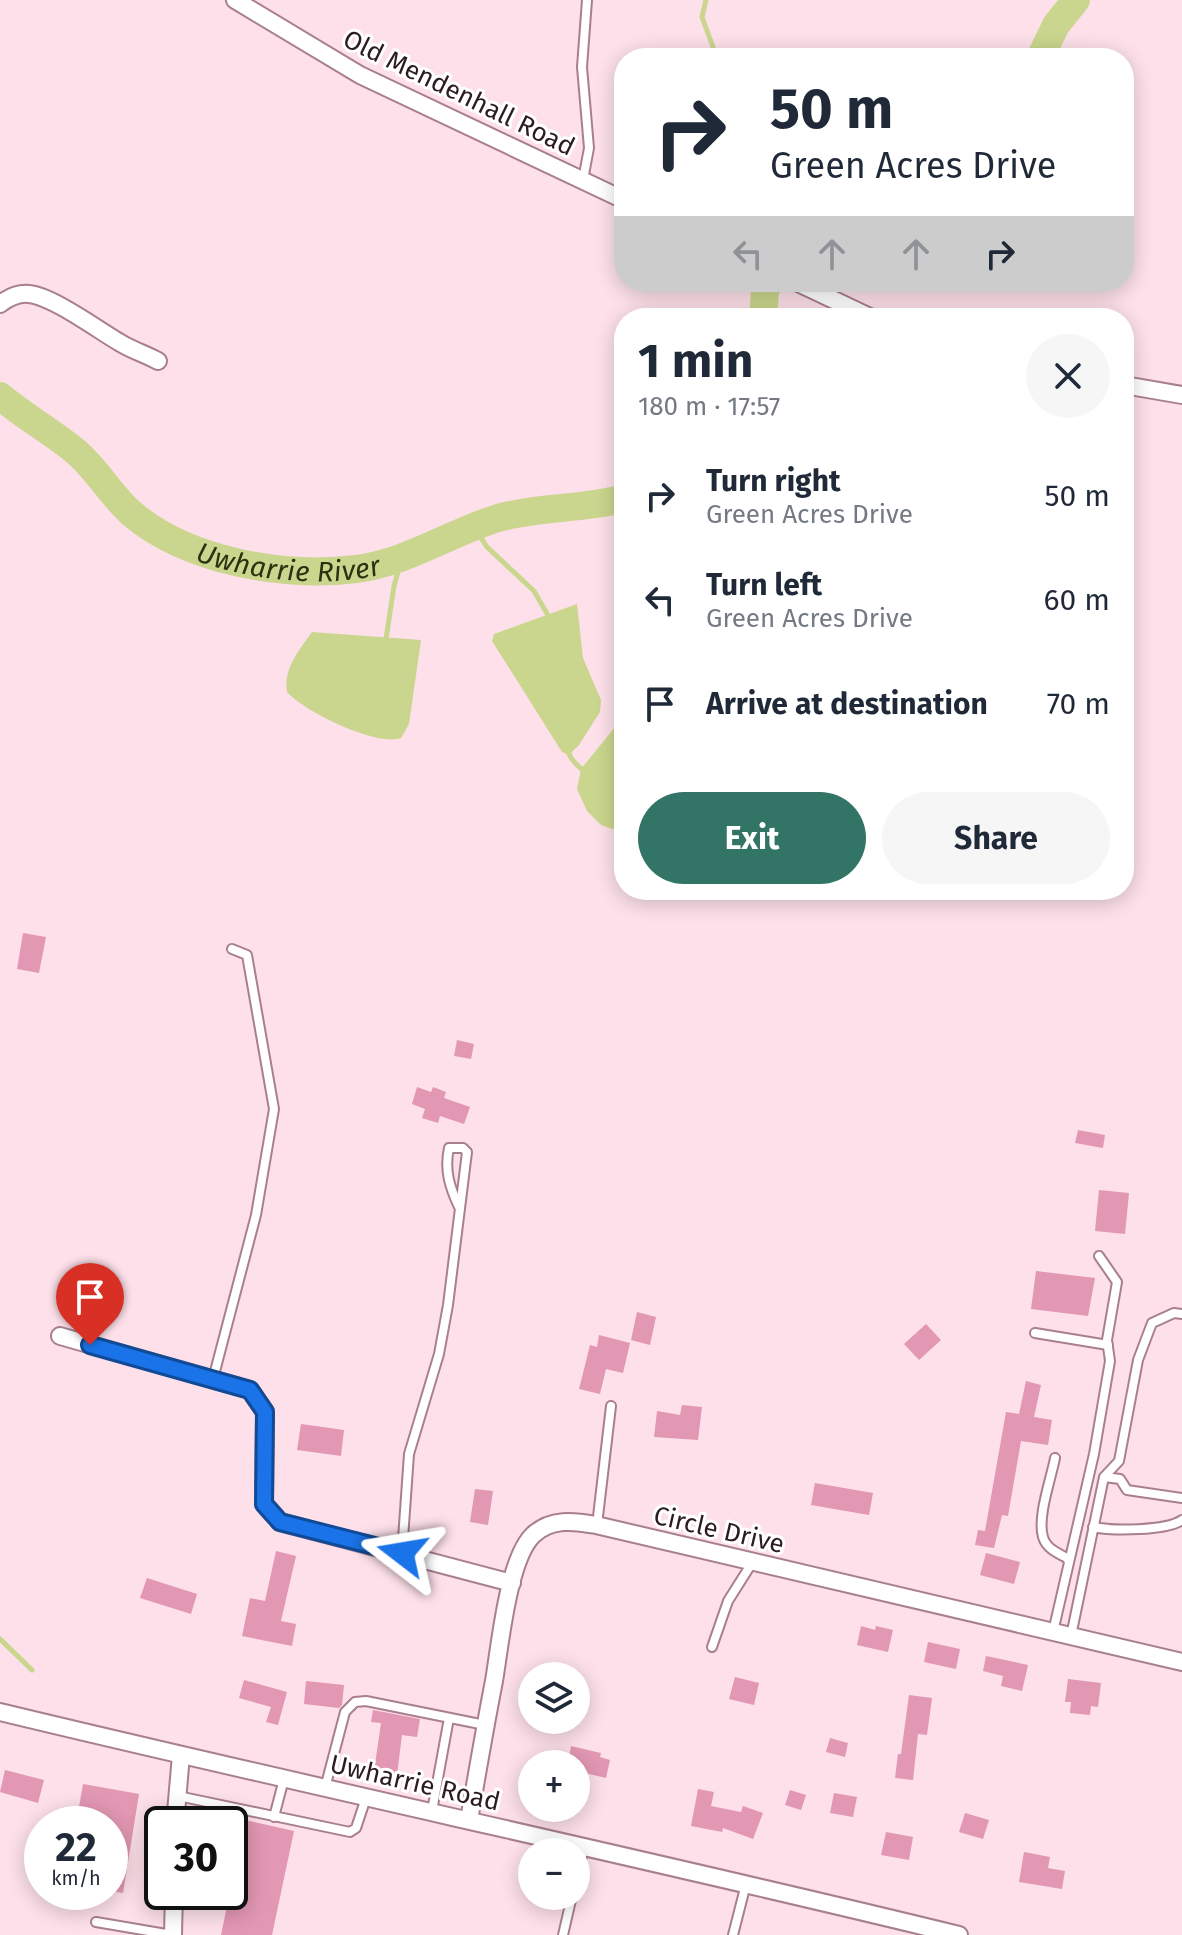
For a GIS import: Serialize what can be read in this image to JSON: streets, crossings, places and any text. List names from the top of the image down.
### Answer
{
  "streets": {
    "street": ["Old Mendenhall Road", "Circle Drive", "Uwharrie Road"]
  },
  "crossings": [
    ["Circle Drive", "Uwharrie Road"]
  ],
  "water": ["Uwharrie River"],
  "page": {
    "turn": ["50 m", "Green Acres Drive"],
    "heading": ["1 min", "180 m · 17:57"],
    "list": [
      {
        "name": "Turn right",
        "note": "Green Acres Drive",
        "value": "50 m"
      },
      {
        "name": "Turn left",
        "note": "Green Acres Drive",
        "value": "60 m"
      },
      {
        "name": "Arrive at destination",
        "value": "70 m"
      }
    ],
    "buttons": ["Exit", "Share"],
    "map_buttons": ["+", "−"],
    "speed": "22 km/h",
    "limit": "30"
  }
}
